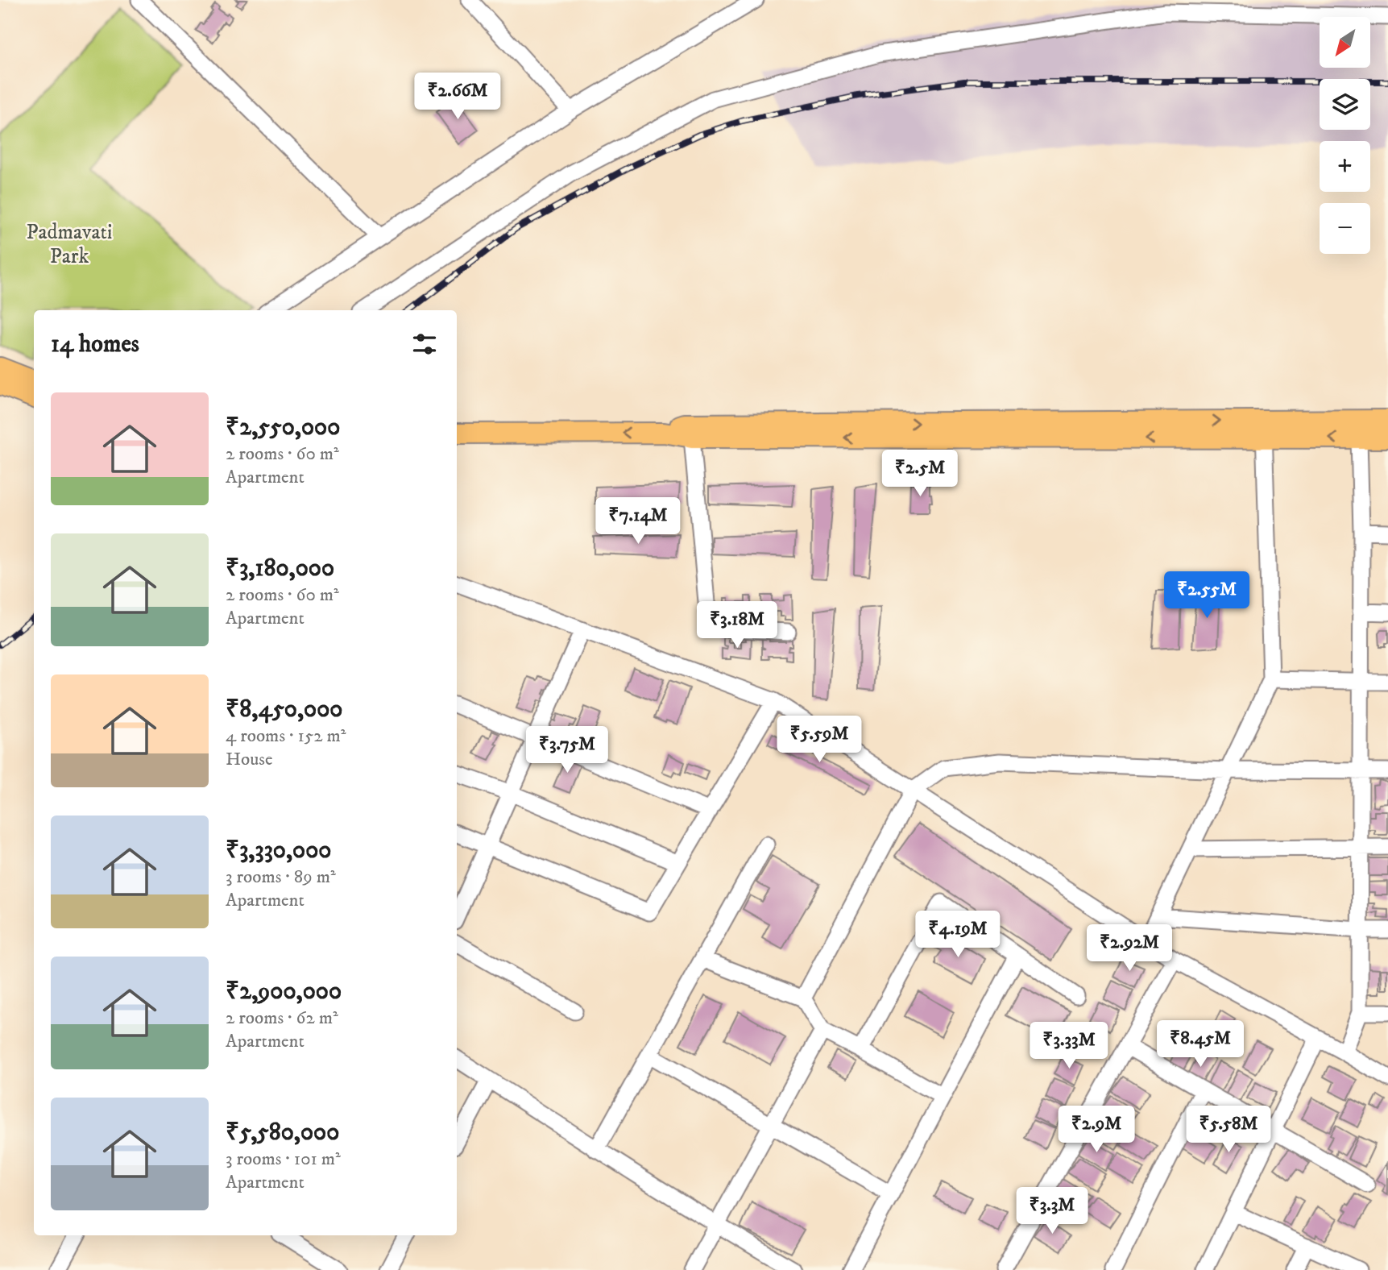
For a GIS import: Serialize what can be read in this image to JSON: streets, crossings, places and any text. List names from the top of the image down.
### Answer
{
  "parks": ["Padmavati Park"],
  "north": "bottom left",
  "page": {
    "map_buttons": ["+", "−"],
    "price": [
      "₹2.66M",
      "₹2.5M",
      "₹7.14M",
      "₹2.55M",
      "₹3.18M",
      "₹5.59M",
      "₹3.75M",
      "₹4.19M",
      "₹2.92M",
      "₹8.45M",
      "₹3.33M",
      "₹2.9M",
      "₹5.58M",
      "₹3.3M"
    ],
    "heading": "14 homes",
    "list": [
      {
        "name": "₹2,550,000",
        "note": "2 rooms · 60 m² · Apartment"
      },
      {
        "name": "₹3,180,000",
        "note": "2 rooms · 60 m² · Apartment"
      },
      {
        "name": "₹8,450,000",
        "note": "4 rooms · 152 m² · House"
      },
      {
        "name": "₹3,330,000",
        "note": "3 rooms · 89 m² · Apartment"
      },
      {
        "name": "₹2,900,000",
        "note": "2 rooms · 62 m² · Apartment"
      },
      {
        "name": "₹5,580,000",
        "note": "3 rooms · 101 m² · Apartment"
      }
    ]
  }
}
